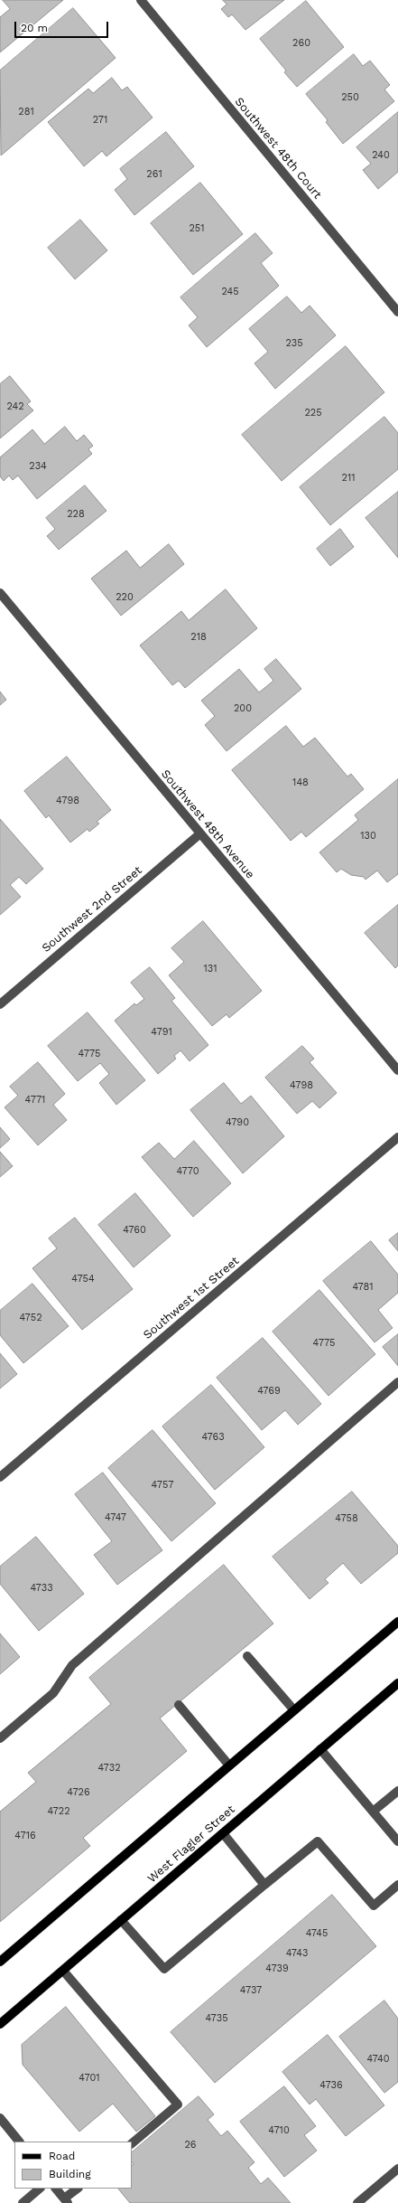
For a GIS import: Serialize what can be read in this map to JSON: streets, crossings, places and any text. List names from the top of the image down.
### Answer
{
  "streets": {
    "main road": ["West Flagler Street"],
    "street": [
      "Southwest 48th Court",
      "Southwest 48th Avenue",
      "Southwest 2nd Street",
      "Southwest 1st Street"
    ]
  },
  "crossings": [
    ["Southwest 48th Avenue", "Southwest 2nd Street"]
  ],
  "house_numbers": [
    "260",
    "250",
    "281",
    "271",
    "240",
    "261",
    "251",
    "245",
    "235",
    "242",
    "225",
    "234",
    "211",
    "228",
    "220",
    "218",
    "200",
    "148",
    "4798",
    "130",
    "131",
    "4791",
    "4775",
    "4798",
    "4771",
    "4790",
    "4770",
    "4760",
    "4754",
    "4781",
    "4752",
    "4775",
    "4769",
    "4763",
    "4757",
    "4747",
    "4758",
    "4733",
    "4732",
    "4726",
    "4722",
    "4716",
    "4745",
    "4743",
    "4739",
    "4737",
    "4735",
    "4740",
    "4701",
    "4736",
    "4710",
    "26"
  ],
  "legend": ["Road", "Building"],
  "scale_bar": "20 m"
}
